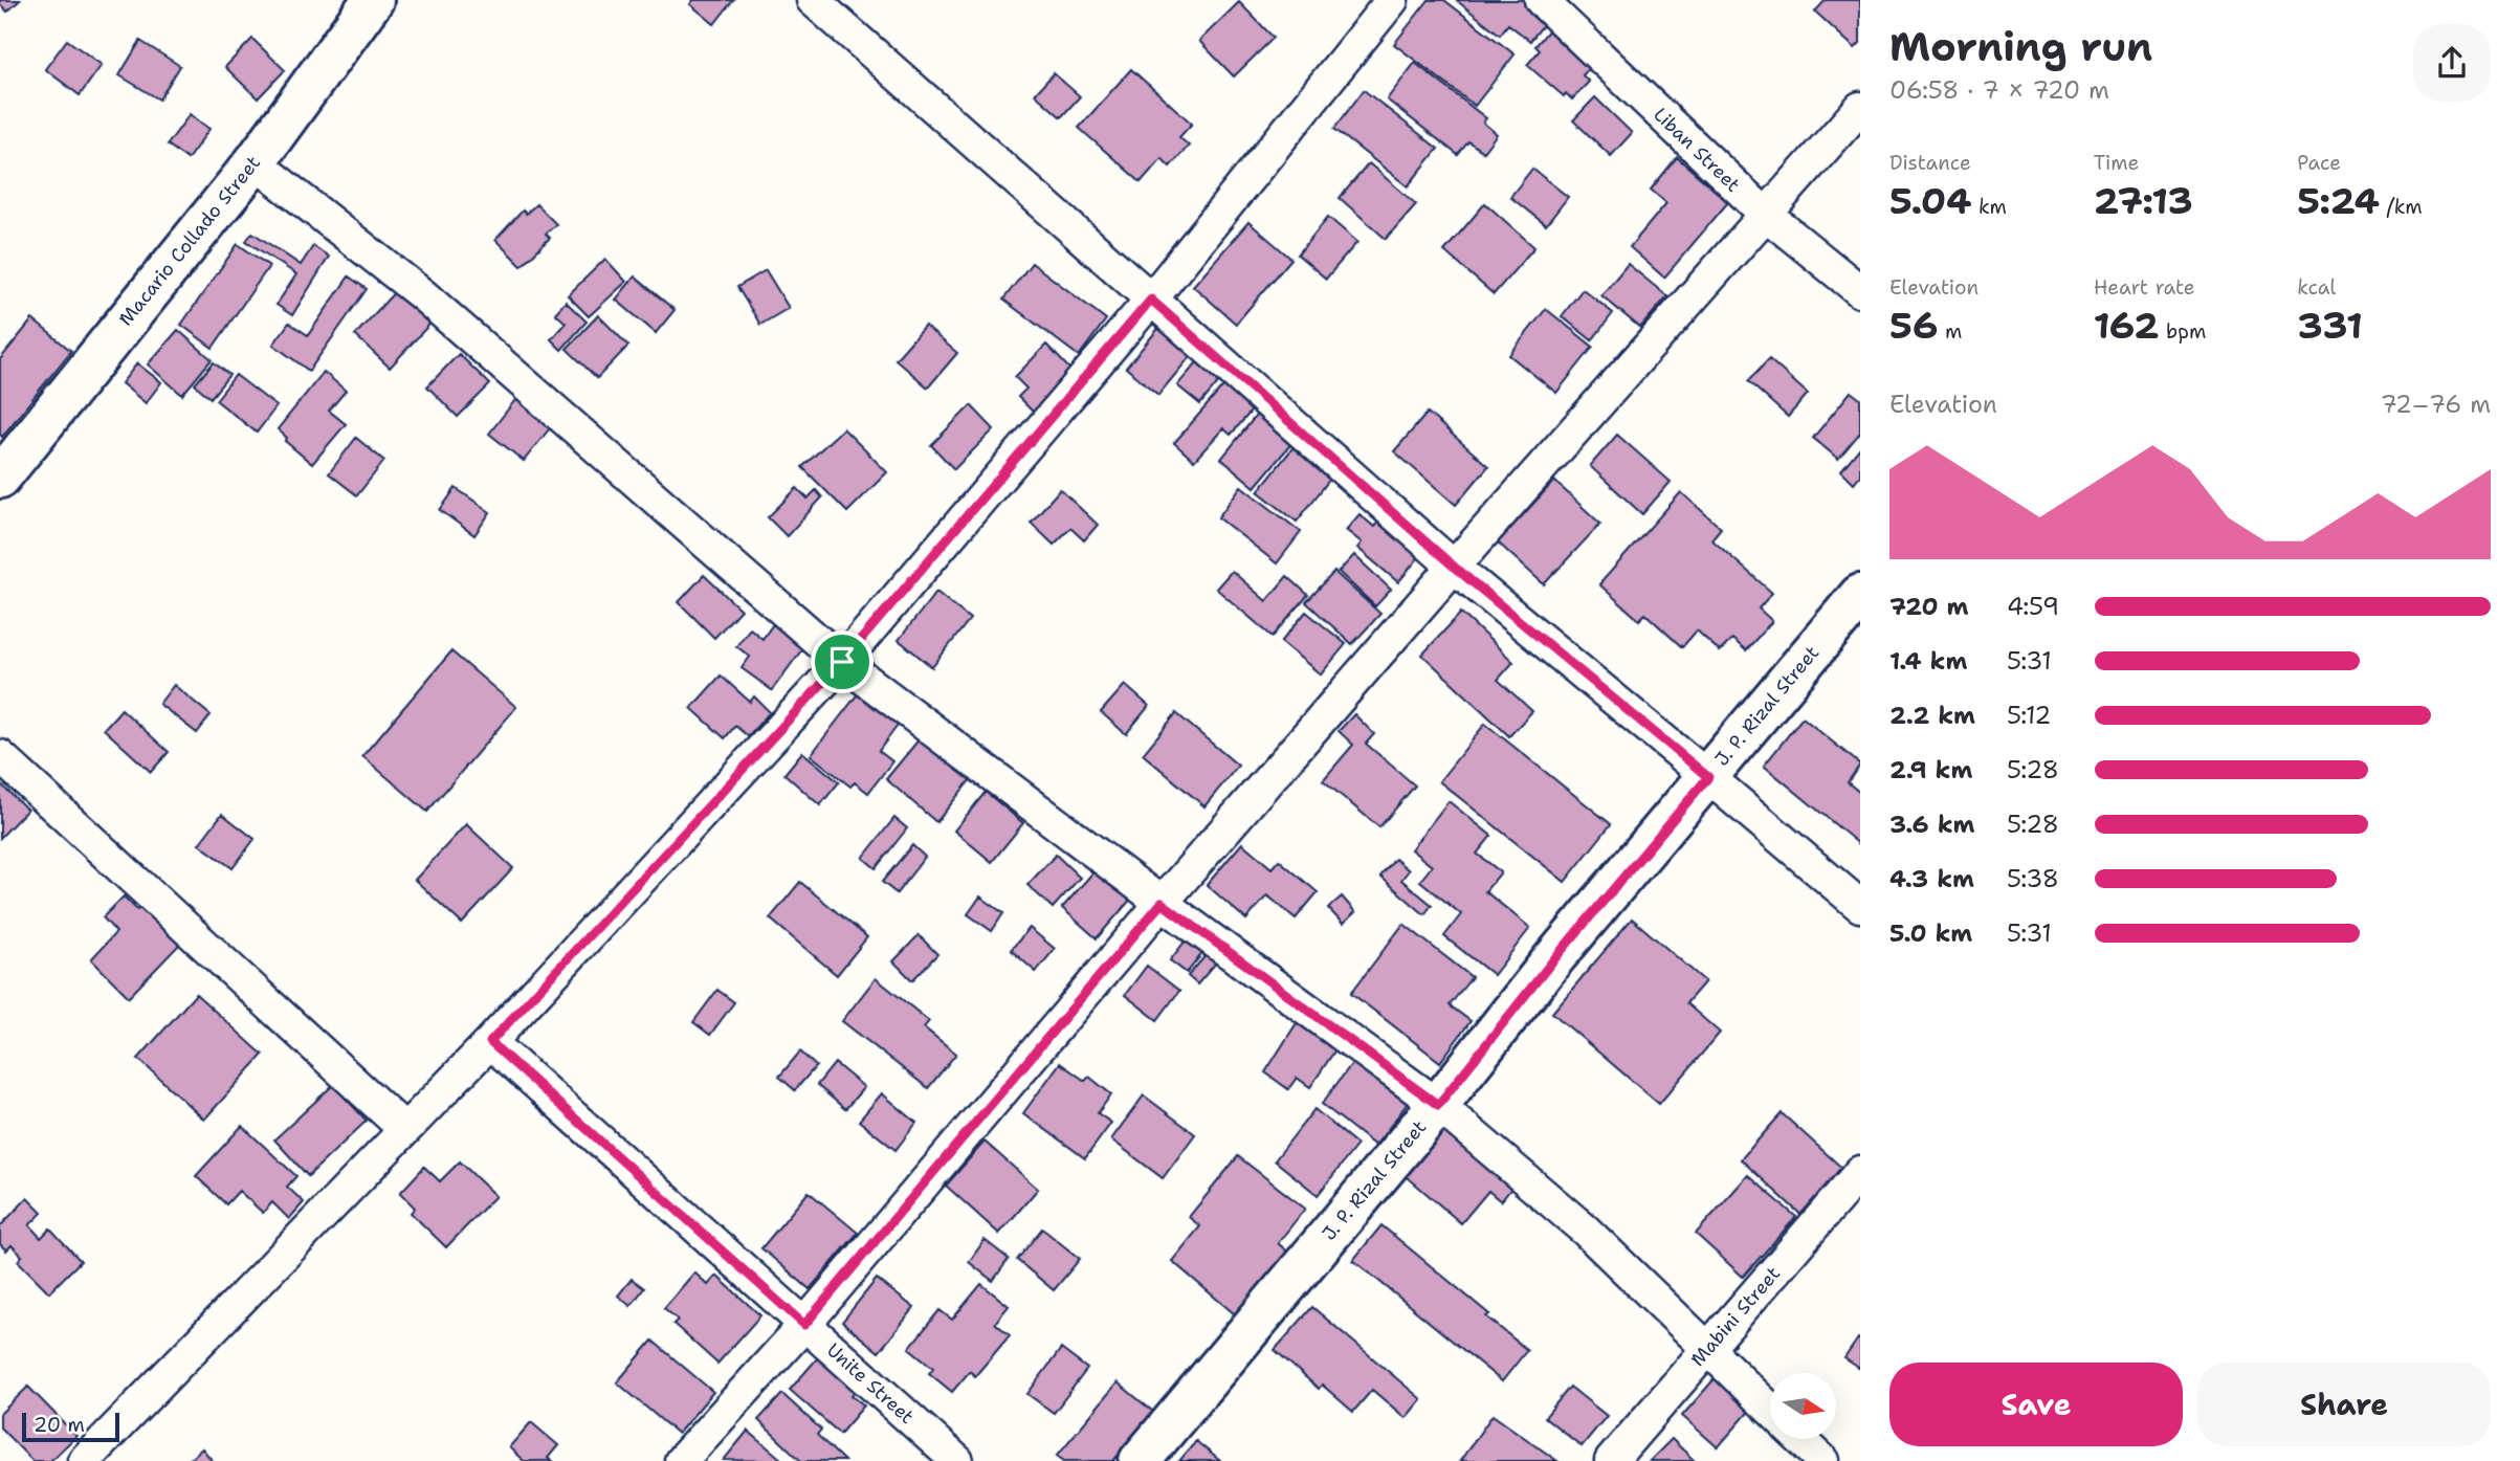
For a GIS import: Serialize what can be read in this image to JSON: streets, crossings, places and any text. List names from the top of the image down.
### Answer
{
  "streets": {
    "main road": ["Macario Collado Street", "J. P. Rizal Street"],
    "street": ["Liban Street", "Mabini Street", "Unite Street"]
  },
  "scale_bar": "20 m",
  "north": "right",
  "page": {
    "heading": ["Morning run", "06:58 · 7 × 720 m"],
    "stats": [
      ["Distance", "5.04 km"],
      ["Time", "27:13"],
      ["Pace", "5:24 /km"],
      ["Elevation", "56 m"],
      ["Heart rate", "162 bpm"],
      ["kcal", "331"]
    ],
    "chart": ["Elevation", "72–76 m"],
    "list": [
      {
        "name": "720 m",
        "note": "4:59"
      },
      {
        "name": "1.4 km",
        "note": "5:31"
      },
      {
        "name": "2.2 km",
        "note": "5:12"
      },
      {
        "name": "2.9 km",
        "note": "5:28"
      },
      {
        "name": "3.6 km",
        "note": "5:28"
      },
      {
        "name": "4.3 km",
        "note": "5:38"
      },
      {
        "name": "5.0 km",
        "note": "5:31"
      }
    ],
    "buttons": ["Save", "Share"],
    "scale": "20 m"
  }
}
